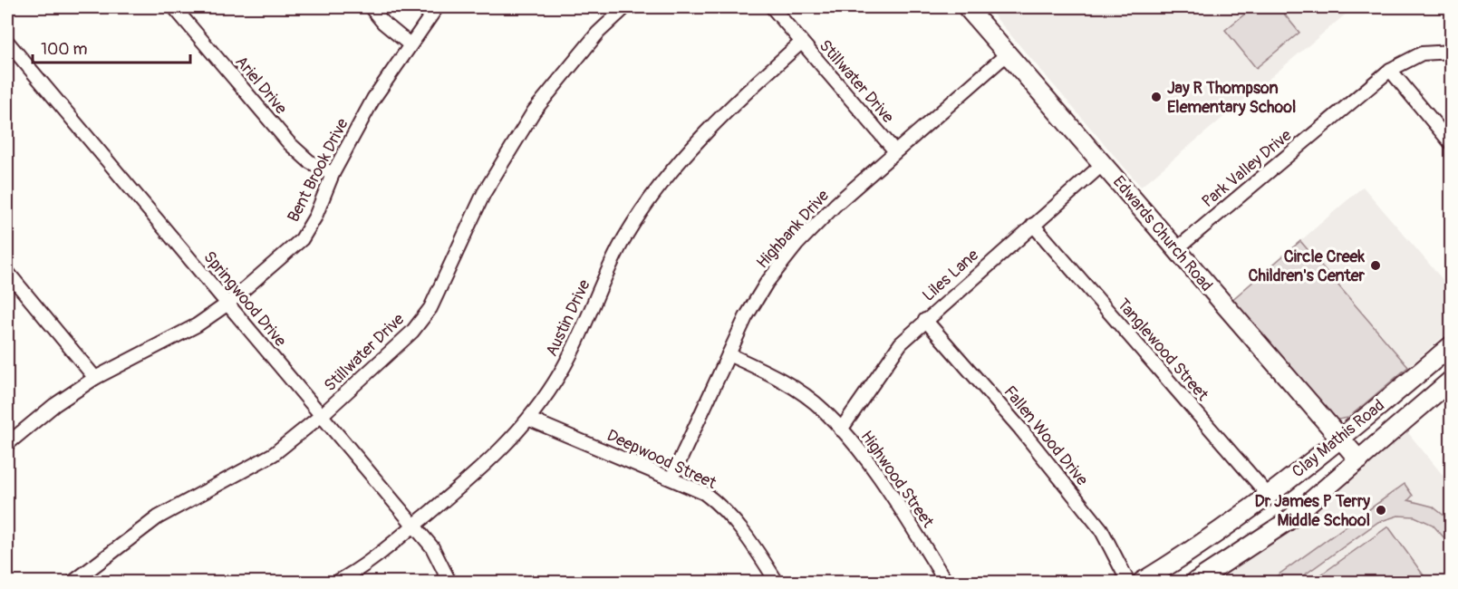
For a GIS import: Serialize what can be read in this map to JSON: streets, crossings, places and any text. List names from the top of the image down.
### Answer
{
  "streets": {
    "main road": ["Edwards Church Road", "Clay Mathis Road"],
    "street": [
      "Stillwater Drive",
      "Ariel Drive",
      "Park Valley Drive",
      "Bent Brook Drive",
      "Highbank Drive",
      "Liles Lane",
      "Springwood Drive",
      "Austin Drive",
      "Tanglewood Street",
      "Fallen Wood Drive",
      "Deepwood Street",
      "Highwood Street"
    ]
  },
  "crossings": [
    ["Stillwater Drive", "Highbank Drive"],
    ["Stillwater Drive", "Springwood Drive"],
    ["Stillwater Drive", "Austin Drive"],
    ["Ariel Drive", "Bent Brook Drive"],
    ["Park Valley Drive", "Edwards Church Road"],
    ["Bent Brook Drive", "Springwood Drive"],
    ["Highbank Drive", "Edwards Church Road"],
    ["Highbank Drive", "Deepwood Street"],
    ["Highbank Drive", "Highwood Street"],
    ["Edwards Church Road", "Liles Lane"],
    ["Edwards Church Road", "Clay Mathis Road"],
    ["Liles Lane", "Tanglewood Street"],
    ["Liles Lane", "Fallen Wood Drive"],
    ["Liles Lane", "Highwood Street"],
    ["Springwood Drive", "Austin Drive"],
    ["Austin Drive", "Deepwood Street"],
    ["Tanglewood Street", "Clay Mathis Road"]
  ],
  "places": ["Jay R Thompson Elementary School", "Circle Creek Children's Center", "Dr James P Terry Middle School"],
  "scale_bar": "100 m"
}
